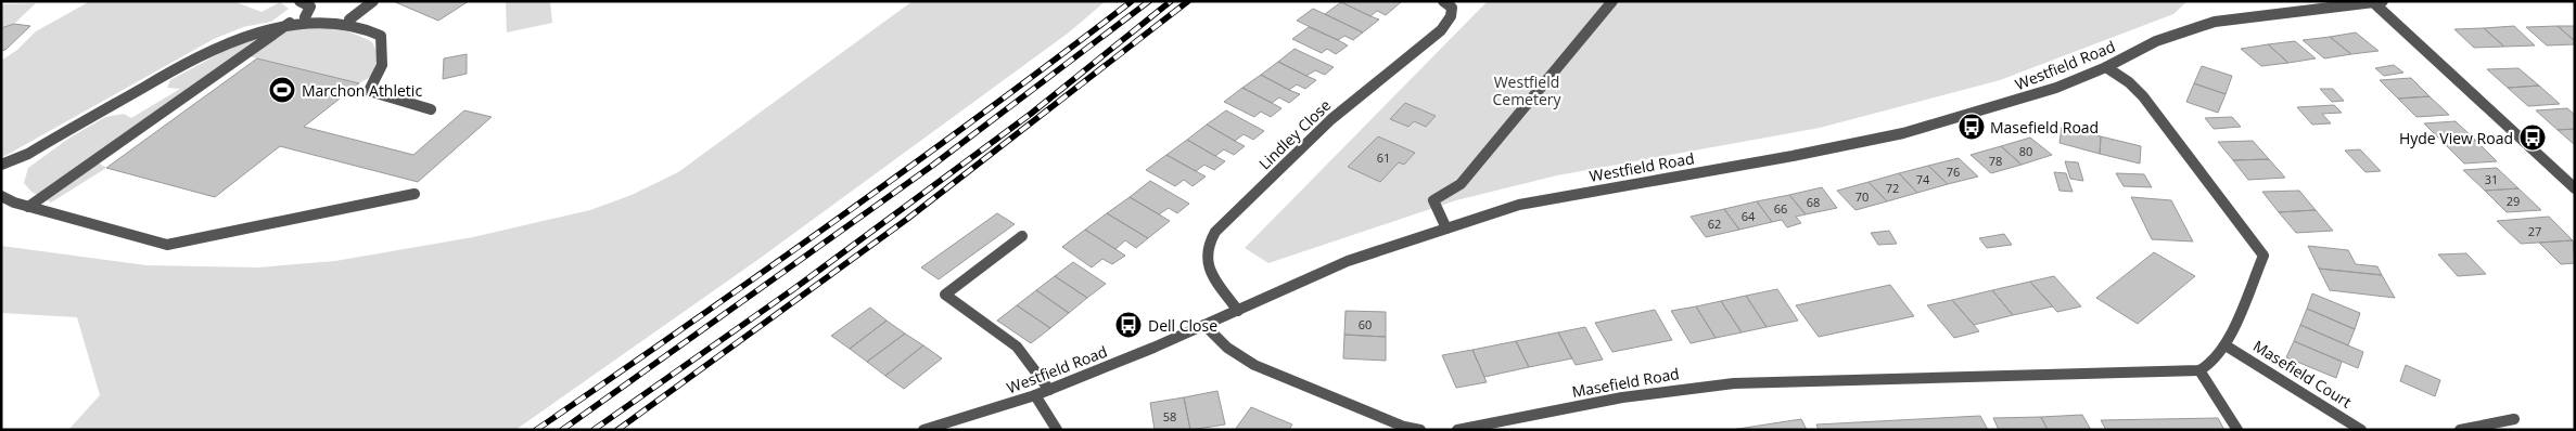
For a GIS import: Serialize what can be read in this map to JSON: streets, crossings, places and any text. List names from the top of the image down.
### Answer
{
  "streets": {
    "street": [
      "Westfield Road",
      "Lindley Close",
      "Masefield Court",
      "Masefield Road"
    ]
  },
  "crossings": [
    ["Westfield Road", "Lindley Close"]
  ],
  "parks": ["Westfield Cemetery"],
  "places": {
    "sports": ["Marchon Athletic"],
    "bus stop": ["Masefield Road", "Hyde View Road", "Dell Close"]
  },
  "house_numbers": [
    "80",
    "61",
    "78",
    "76",
    "74",
    "31",
    "72",
    "70",
    "29",
    "68",
    "66",
    "64",
    "62",
    "27",
    "60",
    "58"
  ]
}
